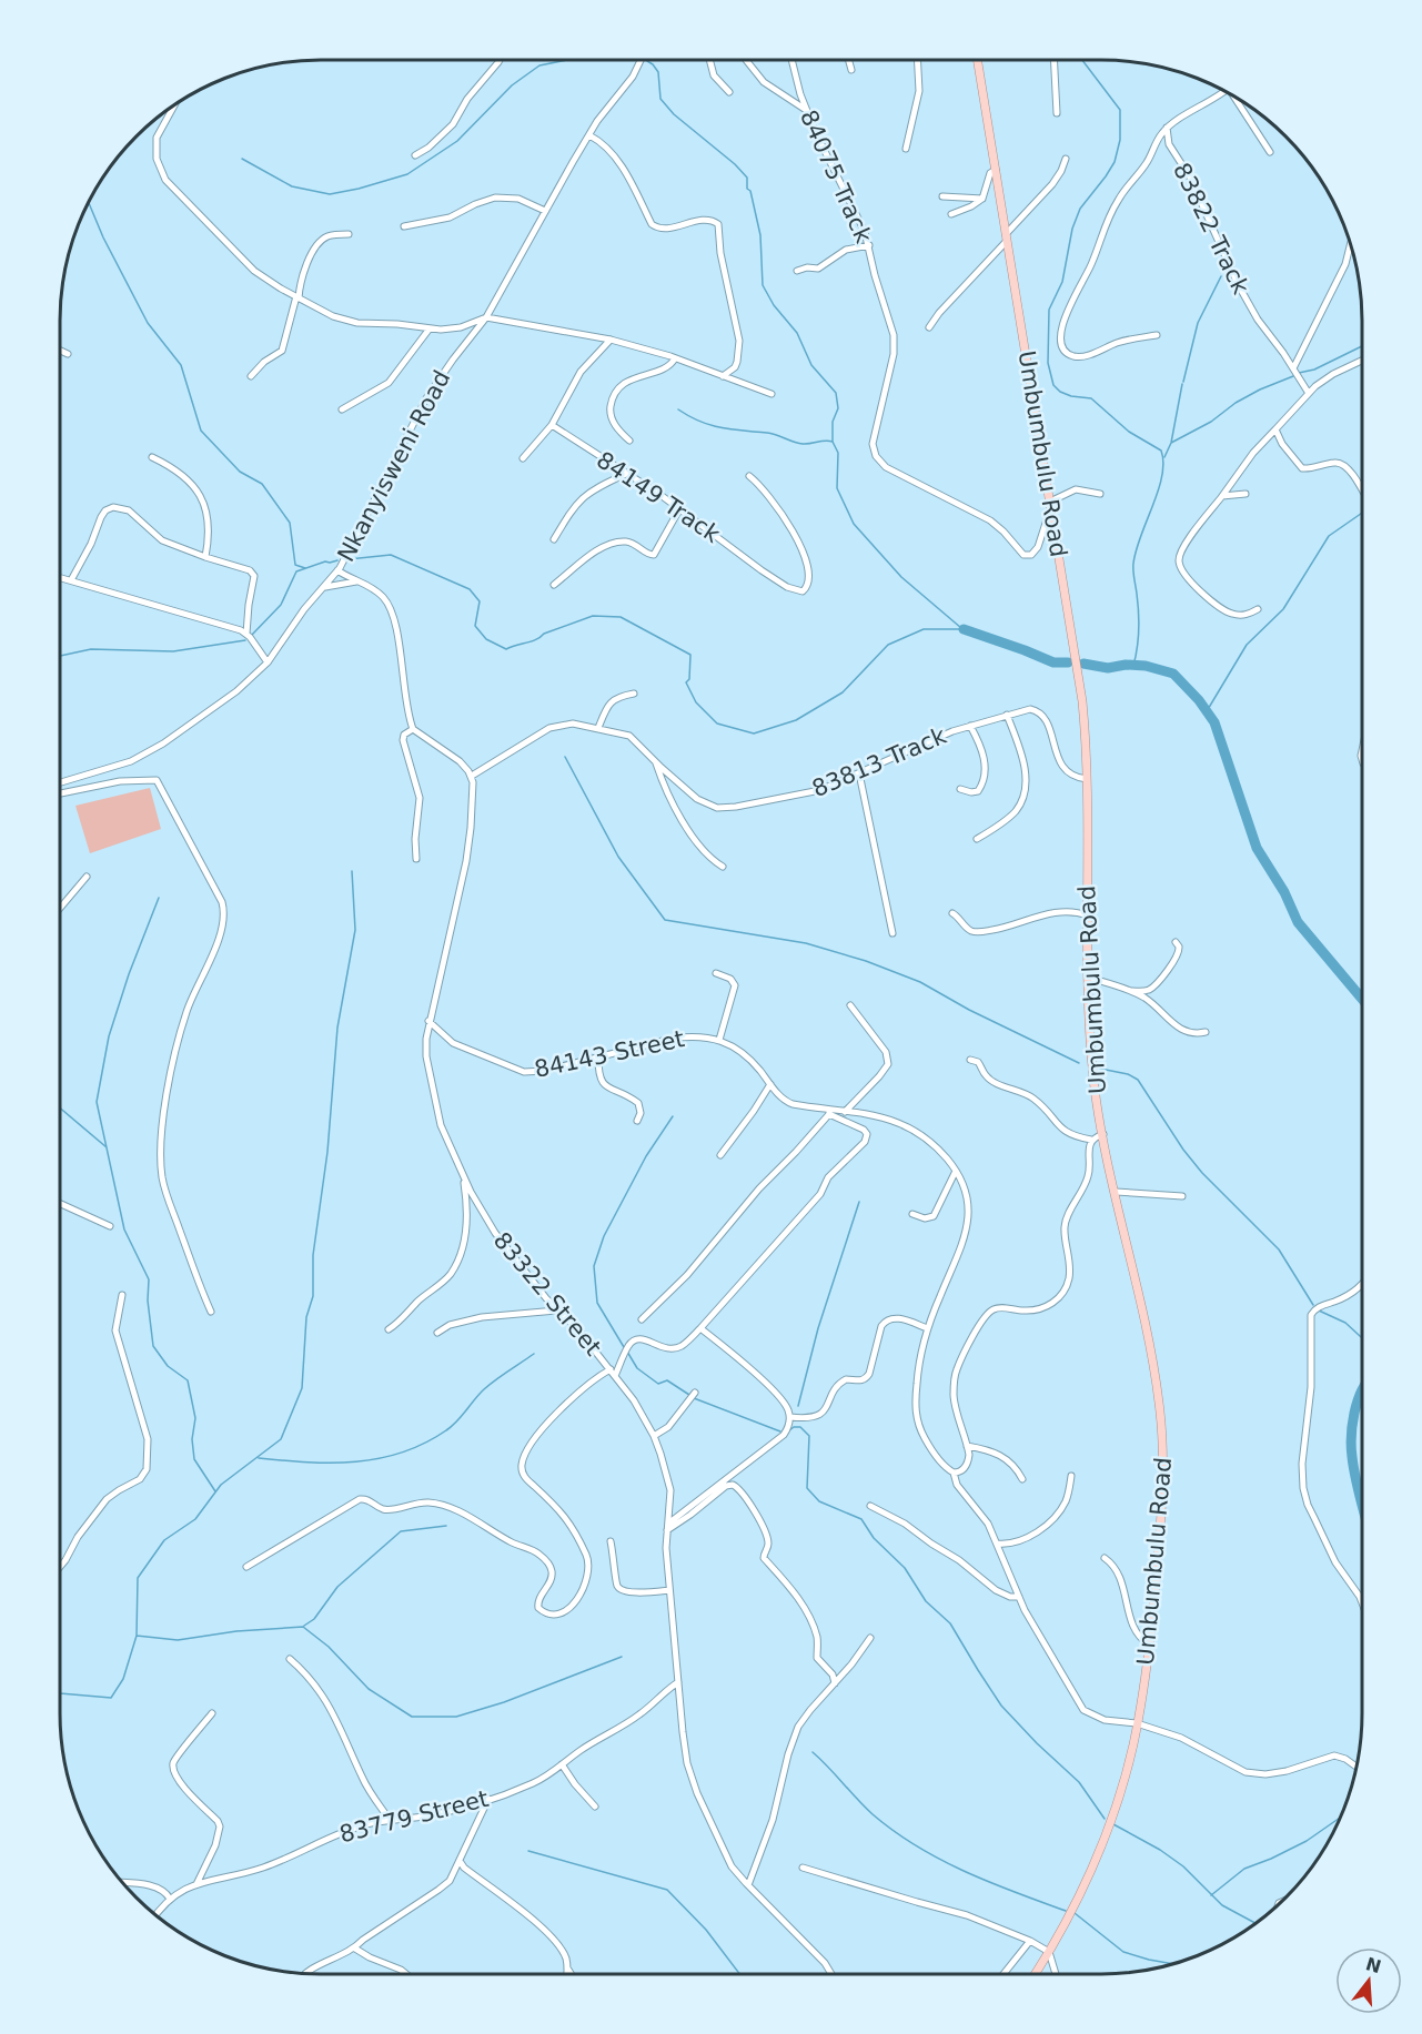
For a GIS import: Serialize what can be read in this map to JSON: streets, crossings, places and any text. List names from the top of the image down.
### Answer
{
  "streets": {
    "main road": ["Umbumbulu Road"],
    "street": [
      "84075 Track",
      "83822 Track",
      "Nkanyisweni Road",
      "84149 Track",
      "83813 Track",
      "84143 Street",
      "83322 Street",
      "83779 Street"
    ]
  },
  "crossings": [
    ["84075 Track", "Umbumbulu Road"],
    ["Umbumbulu Road", "83813 Track"],
    ["Umbumbulu Road", "84143 Street"],
    ["83813 Track", "83322 Street"],
    ["84143 Street", "83322 Street"],
    ["83322 Street", "83779 Street"]
  ],
  "north": "top"
}
